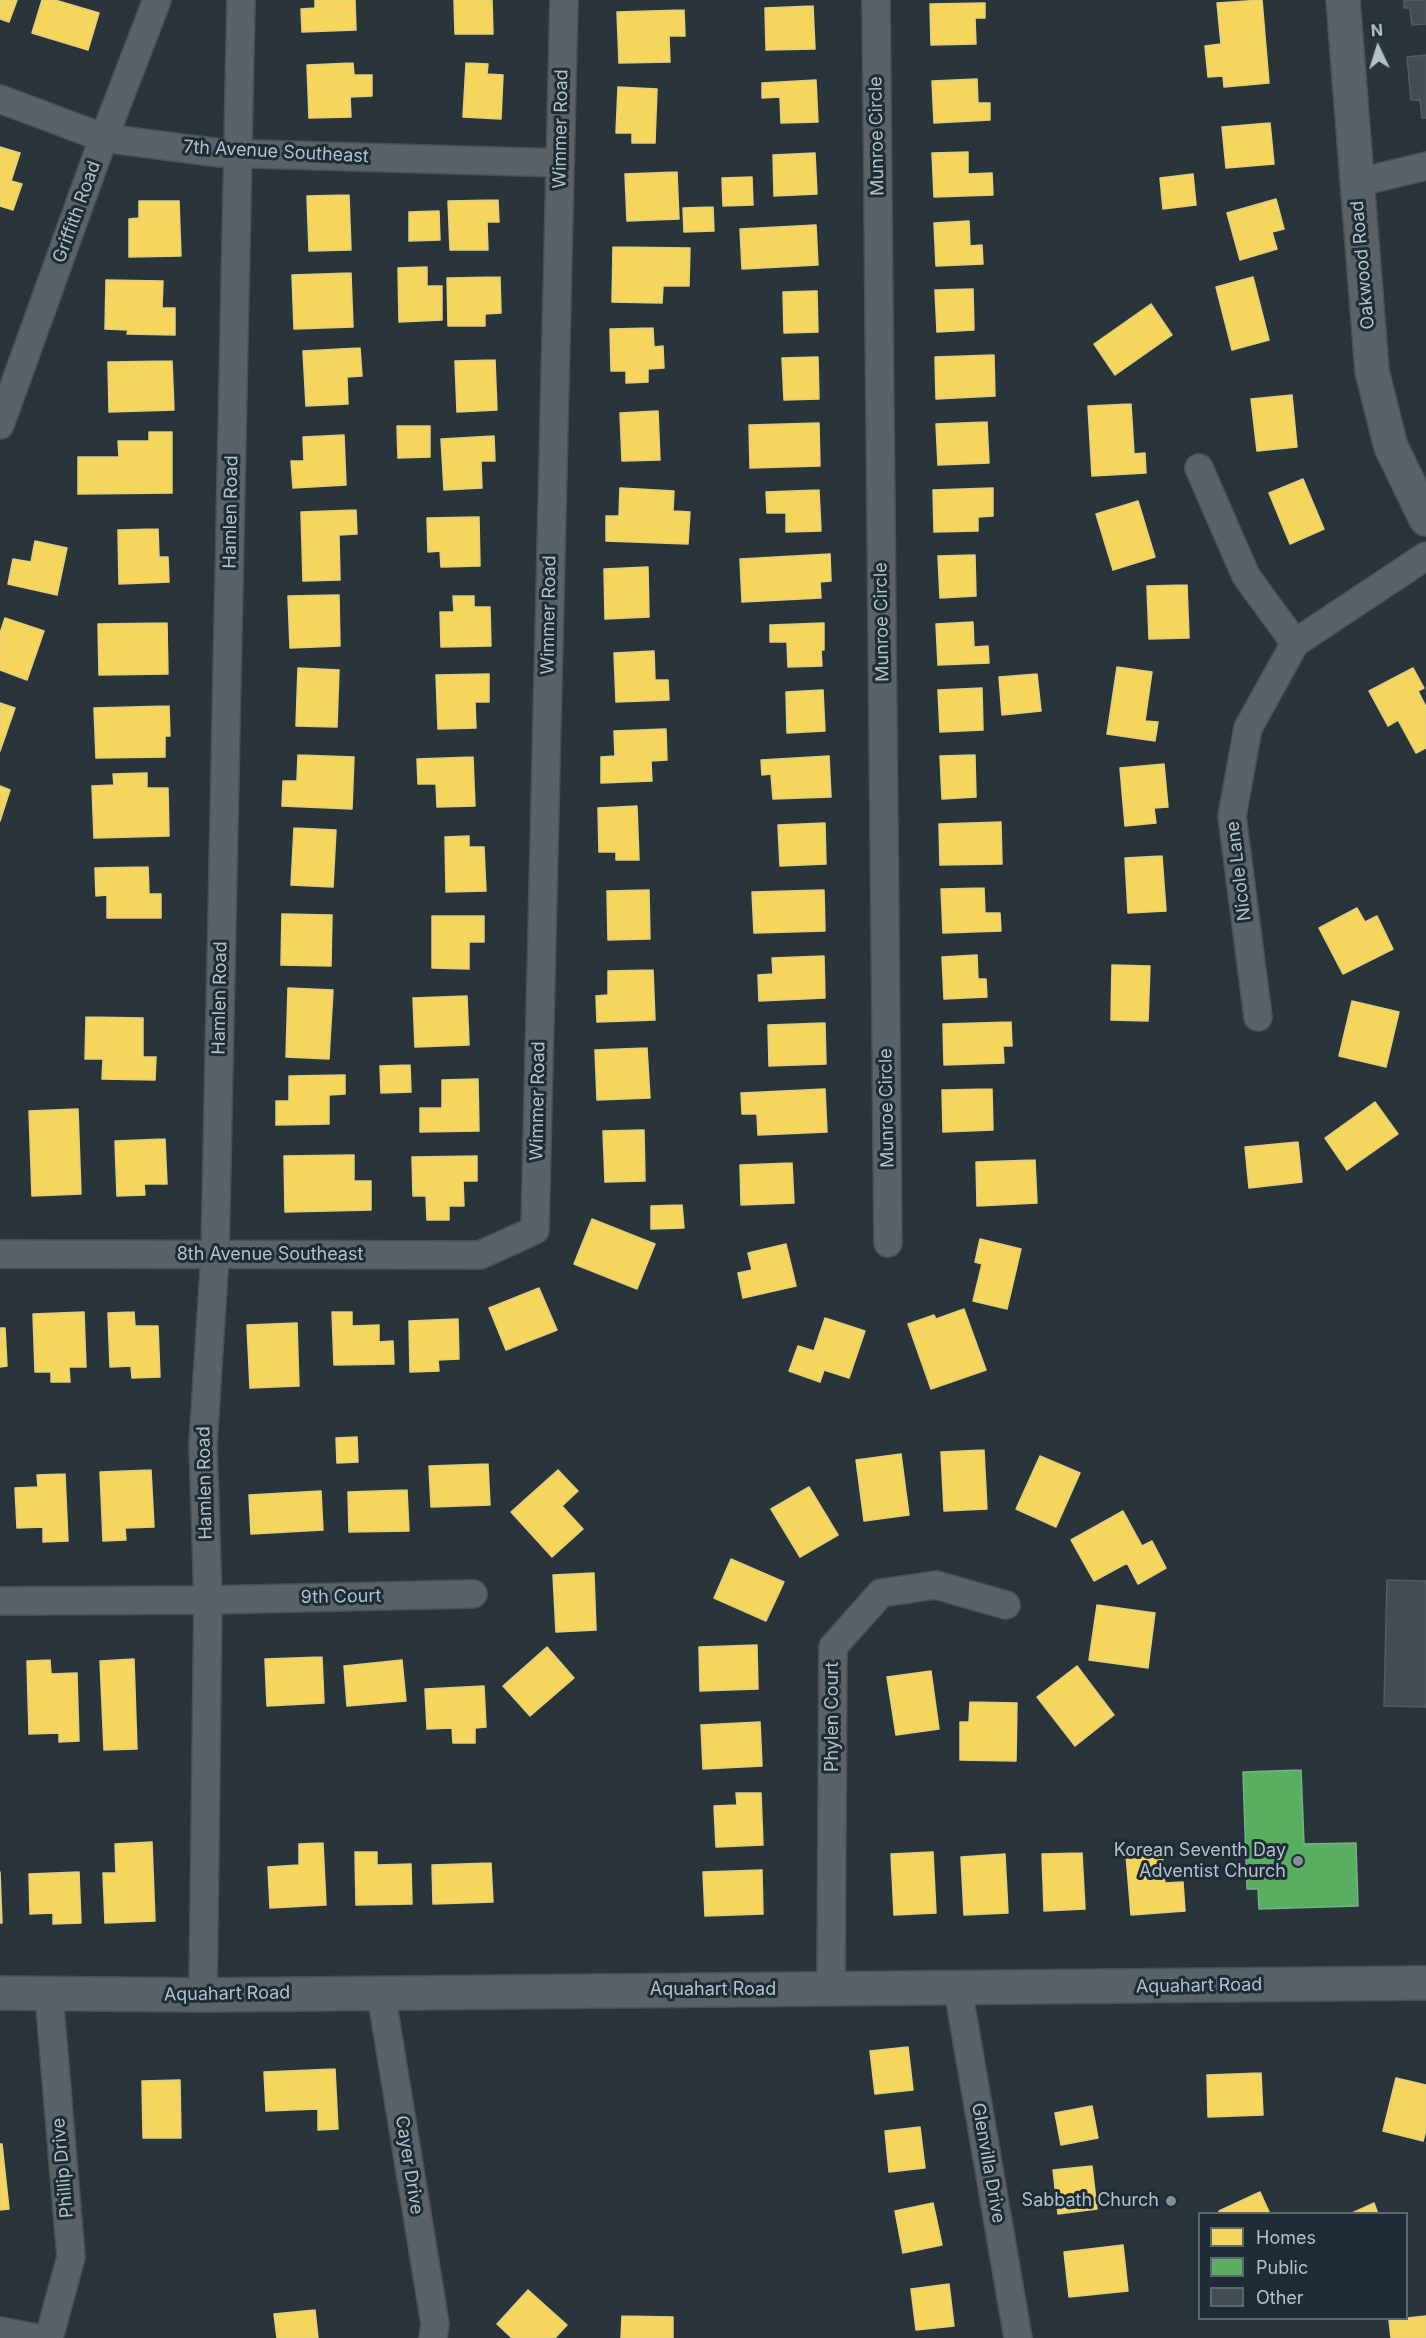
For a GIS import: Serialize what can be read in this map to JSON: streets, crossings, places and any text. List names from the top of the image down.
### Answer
{
  "streets": {
    "street": [
      "Wimmer Road",
      "Munroe Circle",
      "7th Avenue Southeast",
      "Griffith Road",
      "Oakwood Road",
      "Hamlen Road",
      "Nicole Lane",
      "8th Avenue Southeast",
      "9th Court",
      "Phylen Court",
      "Aquahart Road",
      "Glenvilla Drive",
      "Cayer Drive",
      "Phillip Drive"
    ]
  },
  "crossings": [
    ["Wimmer Road", "7th Avenue Southeast"],
    ["Wimmer Road", "8th Avenue Southeast"],
    ["7th Avenue Southeast", "Griffith Road"],
    ["7th Avenue Southeast", "Hamlen Road"],
    ["Hamlen Road", "8th Avenue Southeast"],
    ["Hamlen Road", "9th Court"],
    ["Hamlen Road", "Aquahart Road"],
    ["Phylen Court", "Aquahart Road"],
    ["Aquahart Road", "Glenvilla Drive"],
    ["Aquahart Road", "Cayer Drive"],
    ["Aquahart Road", "Phillip Drive"]
  ],
  "places": ["Korean Seventh Day Adventist Church", "Sabbath Church"],
  "legend": ["Homes", "Public", "Other"],
  "north": "top"
}
